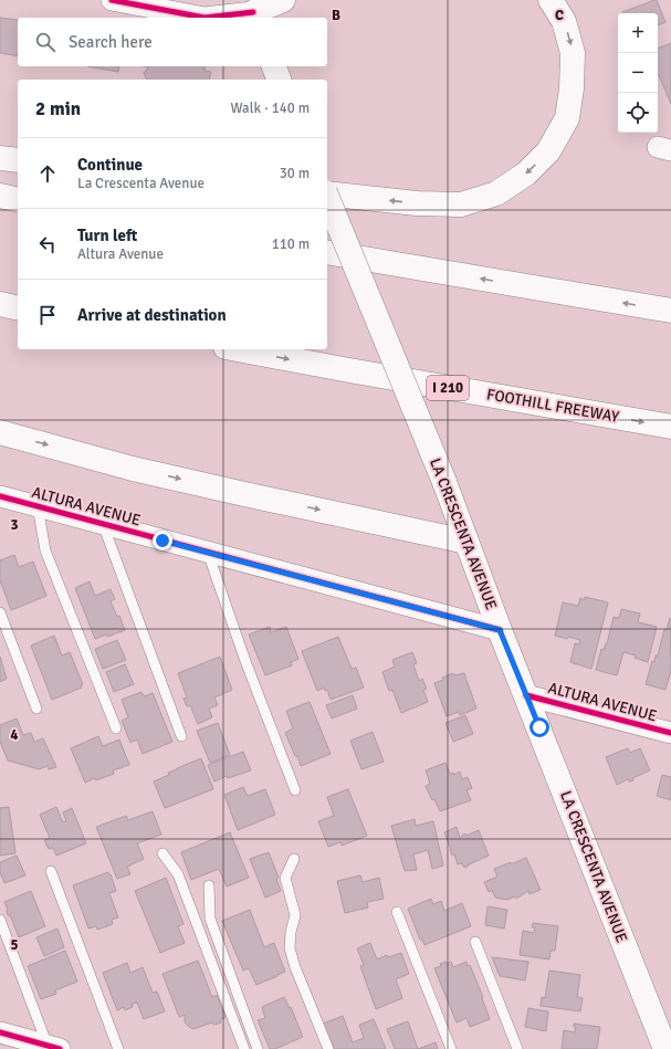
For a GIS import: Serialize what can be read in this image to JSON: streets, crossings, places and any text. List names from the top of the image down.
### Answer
{
  "streets": {
    "main road": ["I 210", "FOOTHILL FREEWAY", "LA CRESCENTA AVENUE"],
    "street": ["ALTURA AVENUE"]
  },
  "crossings": [
    ["ALTURA AVENUE", "LA CRESCENTA AVENUE"]
  ],
  "page": {
    "map_buttons": ["+", "−"],
    "search": "Search here",
    "heading": ["2 min", "Walk · 140 m"],
    "list": [
      ["Continue", "La Crescenta Avenue", "30 m"],
      ["Turn left", "Altura Avenue", "110 m"],
      "Arrive at destination"
    ]
  },
  "grid": {
    "columns": ["B", "C"],
    "rows": ["3", "4", "5"]
  }
}
